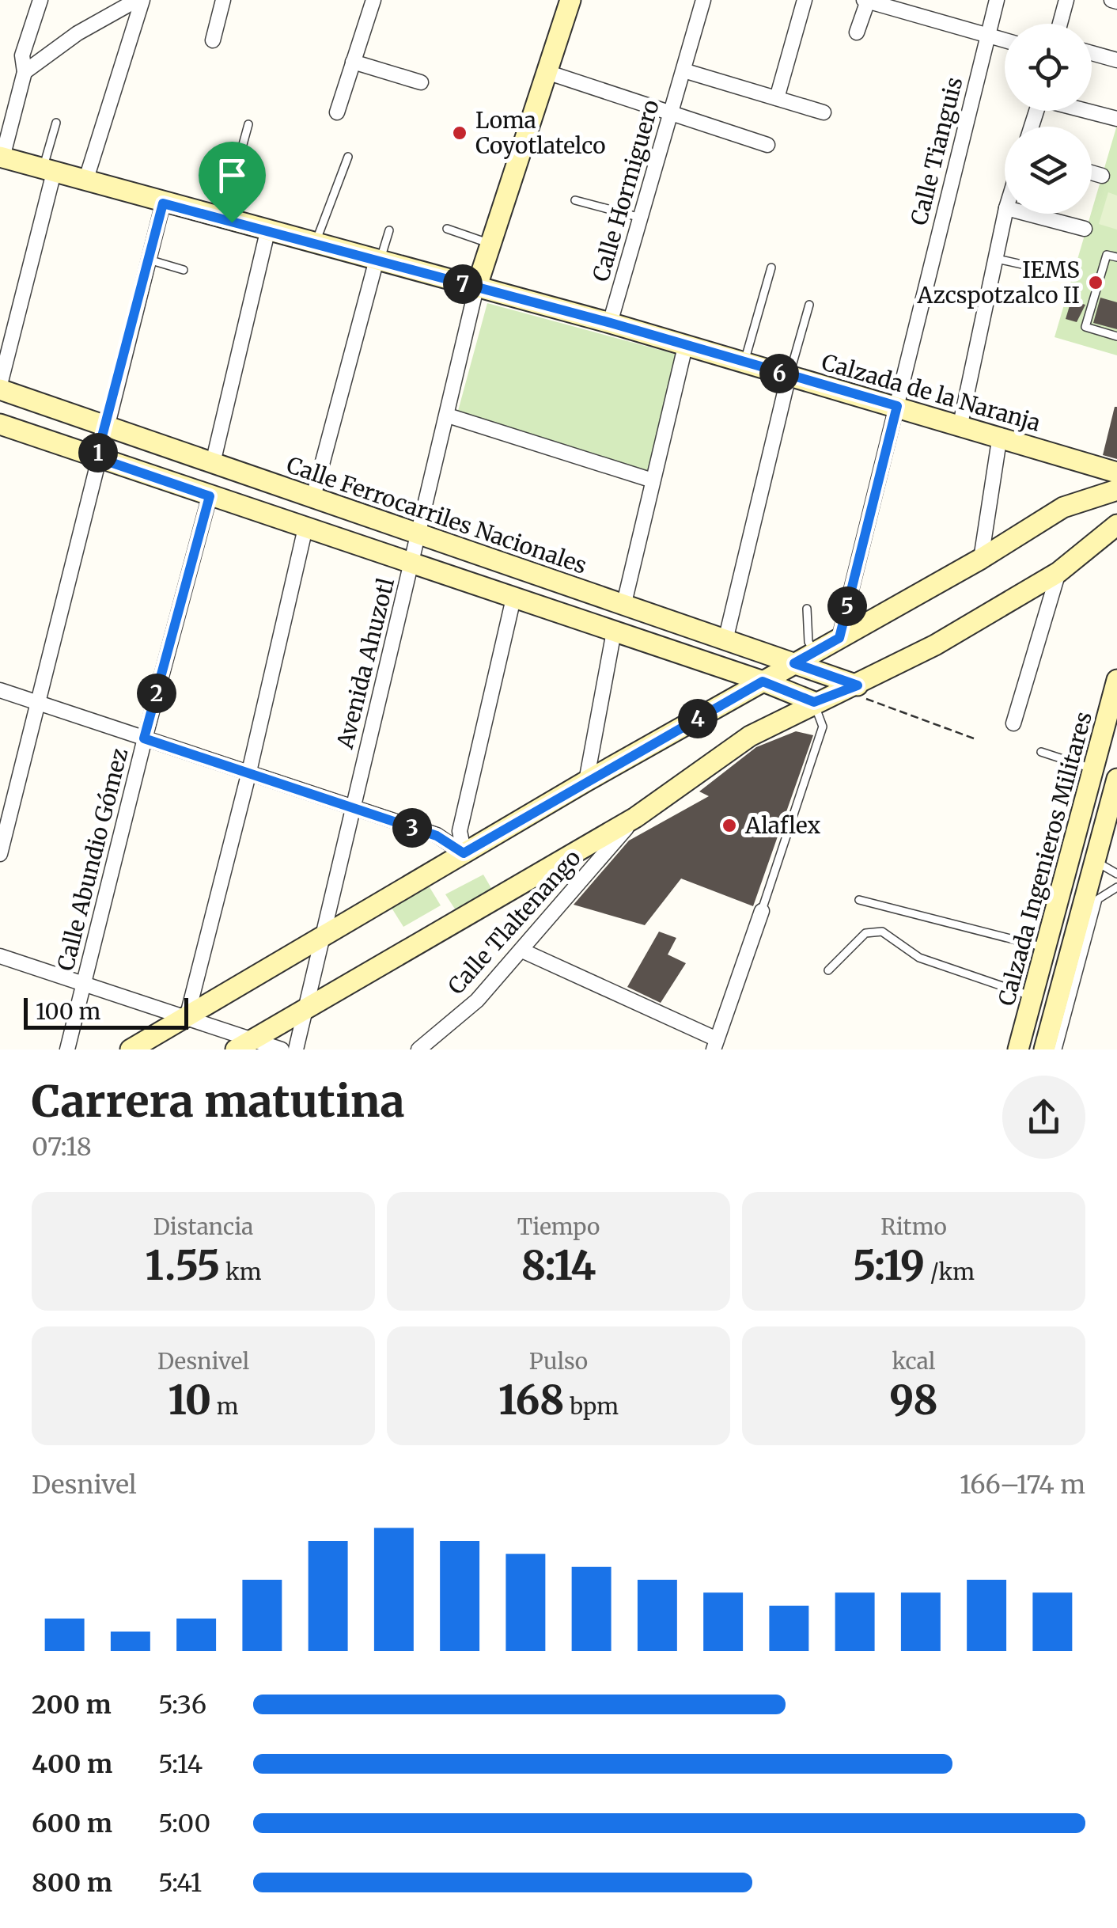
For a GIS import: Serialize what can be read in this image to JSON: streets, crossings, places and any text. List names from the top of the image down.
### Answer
{
  "streets": {
    "main road": ["Calzada de la Naranja", "Calle Ferrocarriles Nacionales", "Calzada Ingenieros Militares"],
    "street": [
      "Calle Tianguis",
      "Calle Hormiguero",
      "Avenida Ahuzotl",
      "Calle Abundio Gómez",
      "Calle Tlaltenango"
    ]
  },
  "crossings": [
    ["Calle Tianguis", "Calzada de la Naranja"],
    ["Calle Hormiguero", "Calzada de la Naranja"],
    ["Calzada de la Naranja", "Avenida Ahuzotl"],
    ["Calle Ferrocarriles Nacionales", "Avenida Ahuzotl"]
  ],
  "places": ["Loma Coyotlatelco", "IEMS Azcspotzalco II", "Alaflex"],
  "scale_bar": "100 m",
  "page": {
    "pins": [
      "7",
      "6",
      "1",
      "5",
      "2",
      "4",
      "3"
    ],
    "scale": "100 m",
    "heading": ["Carrera matutina", "07:18"],
    "stats": [
      ["Distancia", "1.55 km"],
      ["Tiempo", "8:14"],
      ["Ritmo", "5:19 /km"],
      ["Desnivel", "10 m"],
      ["Pulso", "168 bpm"],
      ["kcal", "98"]
    ],
    "chart": ["Desnivel", "166–174 m"],
    "list": [
      {
        "name": "200 m",
        "note": "5:36"
      },
      {
        "name": "400 m",
        "note": "5:14"
      },
      {
        "name": "600 m",
        "note": "5:00"
      },
      {
        "name": "800 m",
        "note": "5:41"
      }
    ]
  }
}
